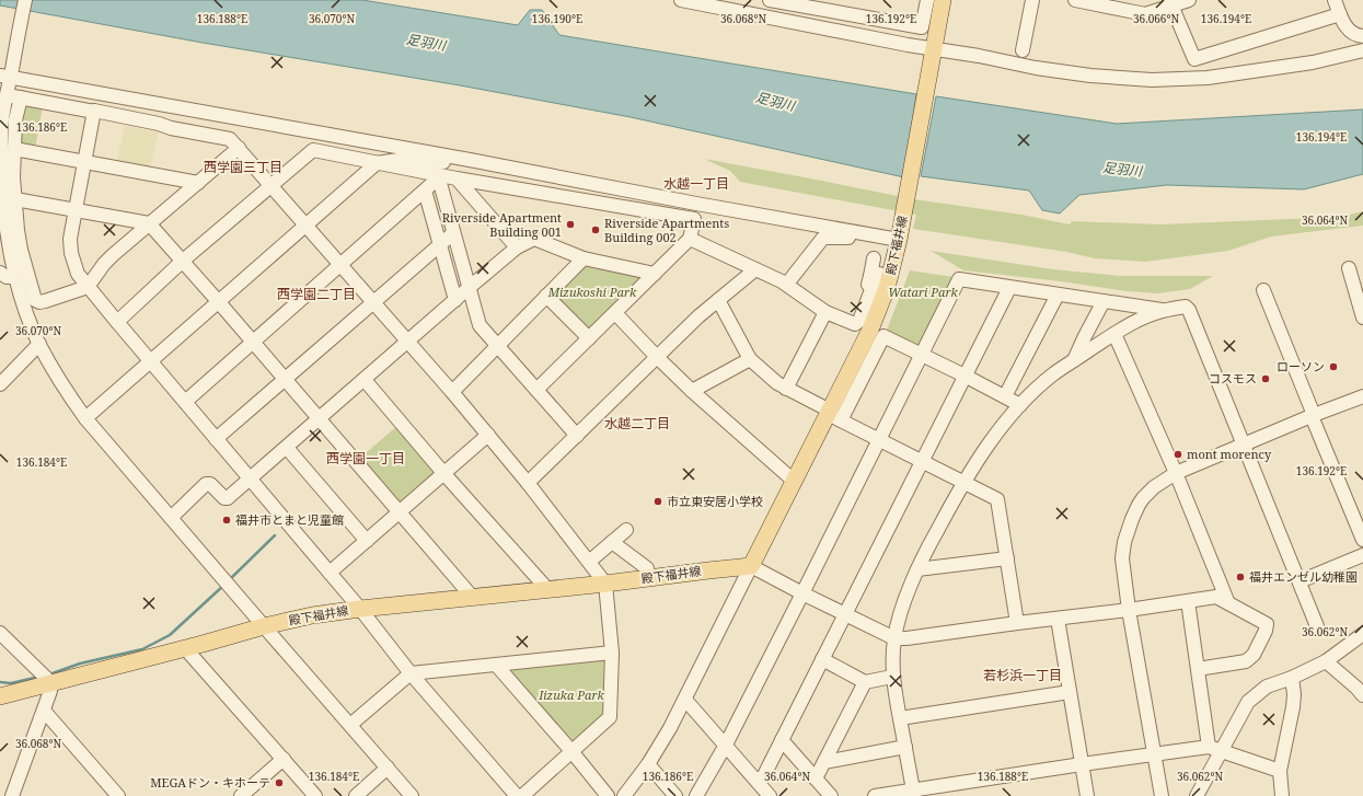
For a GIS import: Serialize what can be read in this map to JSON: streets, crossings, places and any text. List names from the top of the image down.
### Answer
{
  "streets": {
    "main road": ["殿下福井線"]
  },
  "districts": [
    "西学園三丁目",
    "水越一丁目",
    "西学園二丁目",
    "水越二丁目",
    "西学園一丁目",
    "若杉浜一丁目"
  ],
  "water": ["足羽川"],
  "parks": ["Mizukoshi Park", "Watari Park", "Iizuka Park"],
  "places": [
    "Riverside Apartment Building 001",
    "Riverside Apartments Building 002",
    "ローソン",
    "コスモス",
    "mont morency",
    "市立東安居小学校",
    "福井市とまと児童館",
    "福井エンゼル幼稚園",
    "MEGAドン・キホーテ"
  ],
  "coordinates": [
    "136.190°E",
    "136.188°E",
    "36.070°N",
    "36.068°N",
    "136.192°E",
    "136.194°E",
    "36.066°N",
    "136.186°E",
    "36.064°N",
    "136.184°E",
    "36.062°N"
  ]
}
